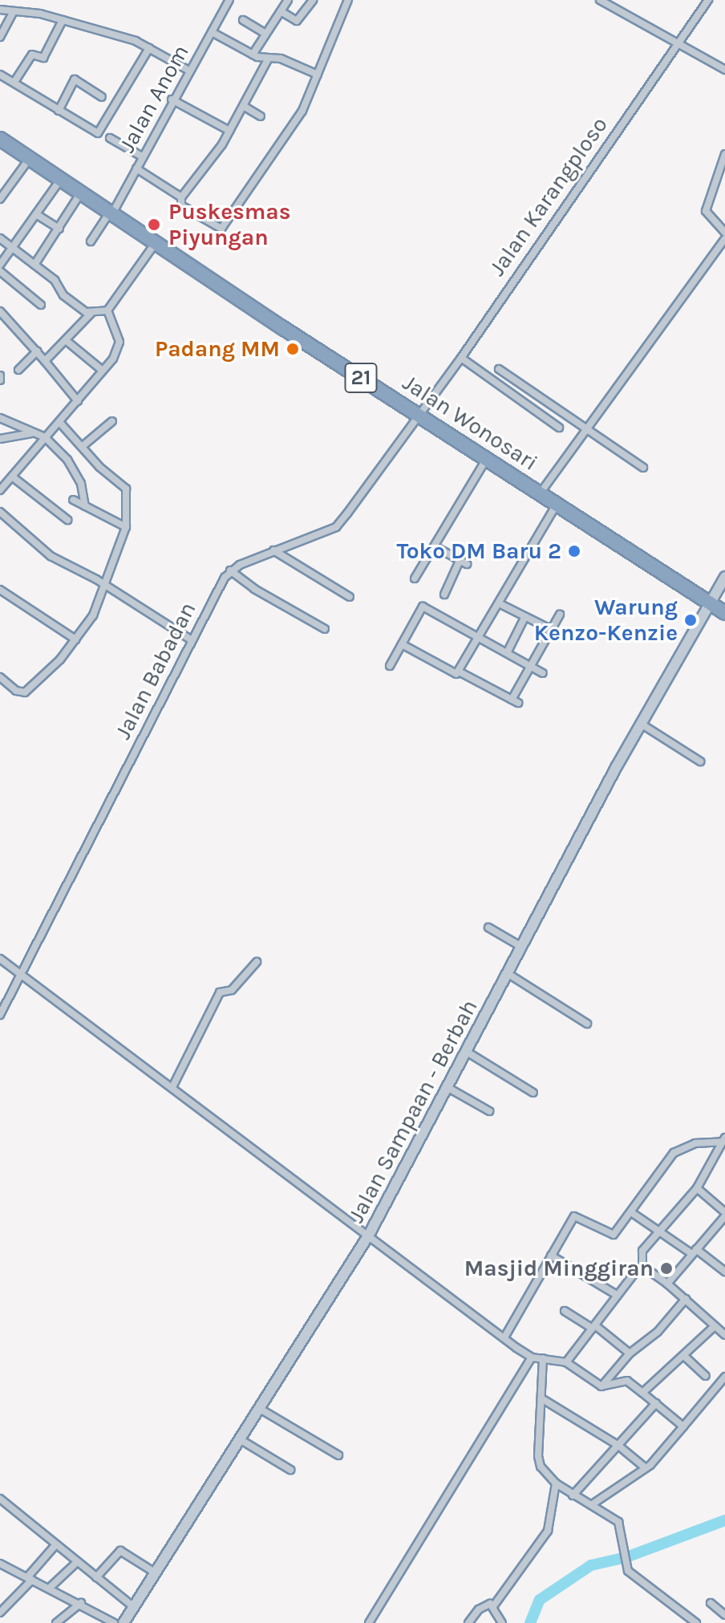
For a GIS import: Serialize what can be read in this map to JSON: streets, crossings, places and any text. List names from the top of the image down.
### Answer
{
  "streets": {
    "highway": ["21", "Jalan Wonosari"],
    "main road": ["Jalan Sampaan - Berbah"],
    "street": ["Jalan Anom", "Jalan Karangploso", "Jalan Babadan"]
  },
  "crossings": [
    ["Jalan Anom", "Jalan Wonosari"],
    ["Jalan Karangploso", "Jalan Wonosari"],
    ["Jalan Wonosari", "Jalan Sampaan - Berbah"]
  ],
  "places": [
    "Puskesmas Piyungan",
    "Padang MM",
    "Toko DM Baru 2",
    "Warung Kenzo-Kenzie",
    "Masjid Minggiran"
  ]
}
